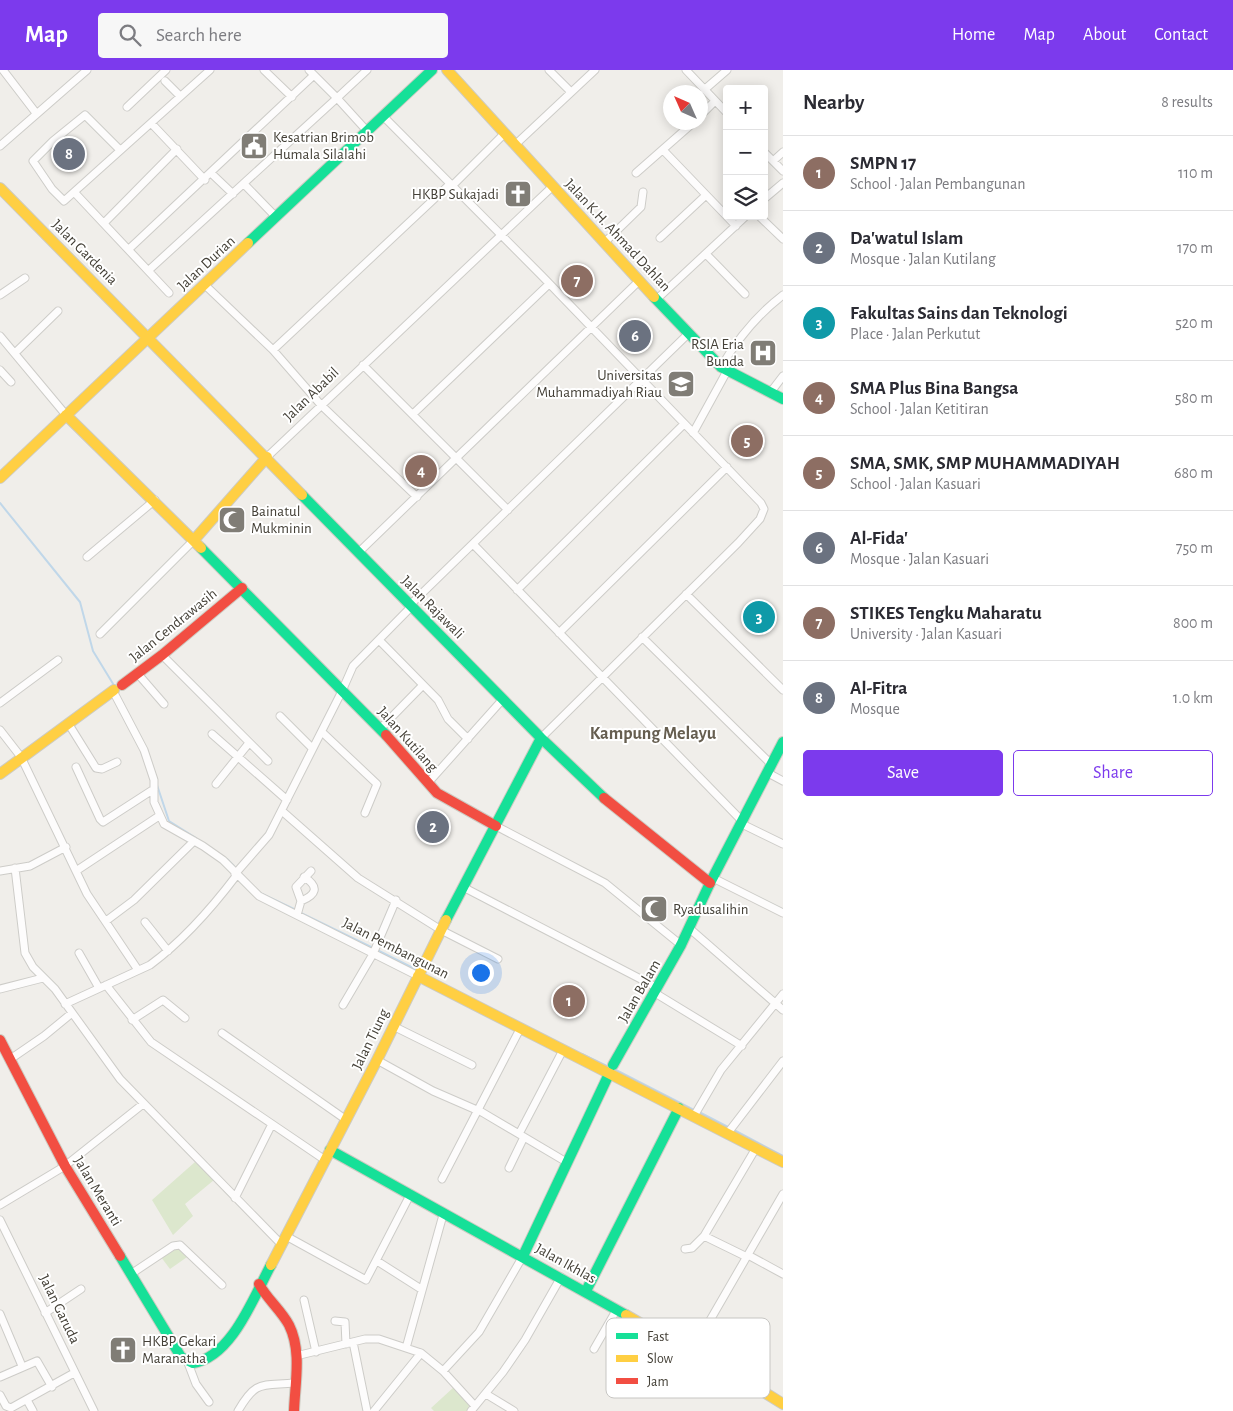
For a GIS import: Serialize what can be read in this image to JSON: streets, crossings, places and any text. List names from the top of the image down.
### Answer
{
  "streets": {
    "street": [
      "Jalan K.H. Ahmad Dahlan",
      "Jalan Gardenia",
      "Jalan Durian",
      "Jalan Ababil",
      "Jalan Rajawali",
      "Jalan Cendrawasih",
      "Jalan Kutilang",
      "Jalan Pembangunan",
      "Jalan Balam",
      "Jalan Tiung",
      "Jalan Meranti",
      "Jalan Ikhlas",
      "Jalan Garuda"
    ]
  },
  "crossings": [
    ["Jalan K.H. Ahmad Dahlan", "Jalan Ababil"],
    ["Jalan Gardenia", "Jalan Durian"],
    ["Jalan Gardenia", "Jalan Rajawali"],
    ["Jalan Durian", "Jalan Rajawali"],
    ["Jalan Durian", "Jalan Kutilang"],
    ["Jalan Ababil", "Jalan Rajawali"],
    ["Jalan Ababil", "Jalan Kutilang"],
    ["Jalan Rajawali", "Jalan Balam"],
    ["Jalan Rajawali", "Jalan Tiung"],
    ["Jalan Cendrawasih", "Jalan Kutilang"],
    ["Jalan Kutilang", "Jalan Balam"],
    ["Jalan Kutilang", "Jalan Tiung"],
    ["Jalan Pembangunan", "Jalan Balam"],
    ["Jalan Pembangunan", "Jalan Tiung"],
    ["Jalan Balam", "Jalan Ikhlas"],
    ["Jalan Tiung", "Jalan Meranti"],
    ["Jalan Tiung", "Jalan Ikhlas"]
  ],
  "districts": ["Kampung Melayu"],
  "places": {
    "public building": ["Kesatrian Brimob Humala Silalahi"],
    "church": ["HKBP Sukajadi", "HKBP Gekari Maranatha"],
    "hospital": ["RSIA Eria Bunda"],
    "school or university": ["Universitas Muhammadiyah Riau"],
    "mosque": ["Bainatul Mukminin", "Ryadusalihin"]
  },
  "legend": ["Fast", "Slow", "Jam"],
  "north": "top left",
  "page": {
    "header": "Map",
    "search": "Search here",
    "nav": [
      "Home",
      "Map",
      "About",
      "Contact"
    ],
    "heading": ["Nearby", "8 results"],
    "map_buttons": ["+", "−"],
    "list": [
      {
        "mark": "1",
        "name": "SMPN 17",
        "note": "School · Jalan Pembangunan",
        "value": "110 m"
      },
      {
        "mark": "2",
        "name": "Da'watul Islam",
        "note": "Mosque · Jalan Kutilang",
        "value": "170 m"
      },
      {
        "mark": "3",
        "name": "Fakultas Sains dan Teknologi",
        "note": "Place · Jalan Perkutut",
        "value": "520 m"
      },
      {
        "mark": "4",
        "name": "SMA Plus Bina Bangsa",
        "note": "School · Jalan Ketitiran",
        "value": "580 m"
      },
      {
        "mark": "5",
        "name": "SMA, SMK, SMP MUHAMMADIYAH",
        "note": "School · Jalan Kasuari",
        "value": "680 m"
      },
      {
        "mark": "6",
        "name": "Al-Fida'",
        "note": "Mosque · Jalan Kasuari",
        "value": "750 m"
      },
      {
        "mark": "7",
        "name": "STIKES Tengku Maharatu",
        "note": "University · Jalan Kasuari",
        "value": "800 m"
      },
      {
        "mark": "8",
        "name": "Al-Fitra",
        "note": "Mosque",
        "value": "1.0 km"
      }
    ],
    "pins": [
      "8",
      "7",
      "6",
      "5",
      "4",
      "3",
      "2",
      "1"
    ],
    "buttons": ["Save", "Share"]
  }
}
